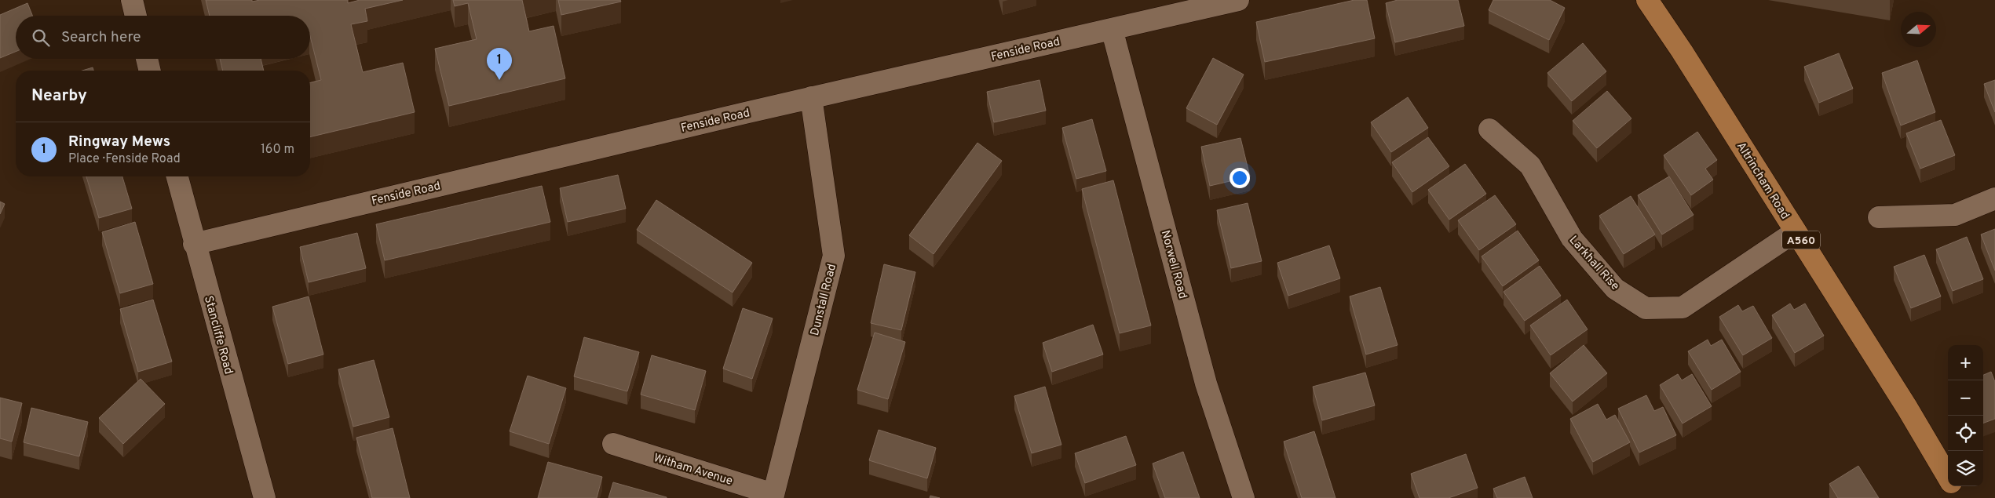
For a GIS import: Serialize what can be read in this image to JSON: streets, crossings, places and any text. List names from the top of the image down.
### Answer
{
  "streets": {
    "main road": ["Altrincham Road", "A560"],
    "street": [
      "Fenside Road",
      "Larkhall Rise",
      "Norwell Road",
      "Dunstall Road",
      "Stancliffe Road",
      "Witham Avenue"
    ]
  },
  "crossings": [
    ["Fenside Road", "Norwell Road"],
    ["Fenside Road", "Dunstall Road"],
    ["Fenside Road", "Stancliffe Road"],
    ["Altrincham Road", "Larkhall Rise"],
    ["Dunstall Road", "Witham Avenue"]
  ],
  "north": "right",
  "page": {
    "search": "Search here",
    "pins": "1",
    "heading": "Nearby",
    "list": [
      {
        "mark": "1",
        "name": "Ringway Mews",
        "note": "Place · Fenside Road",
        "value": "160 m"
      }
    ],
    "map_buttons": ["+", "−"]
  }
}
